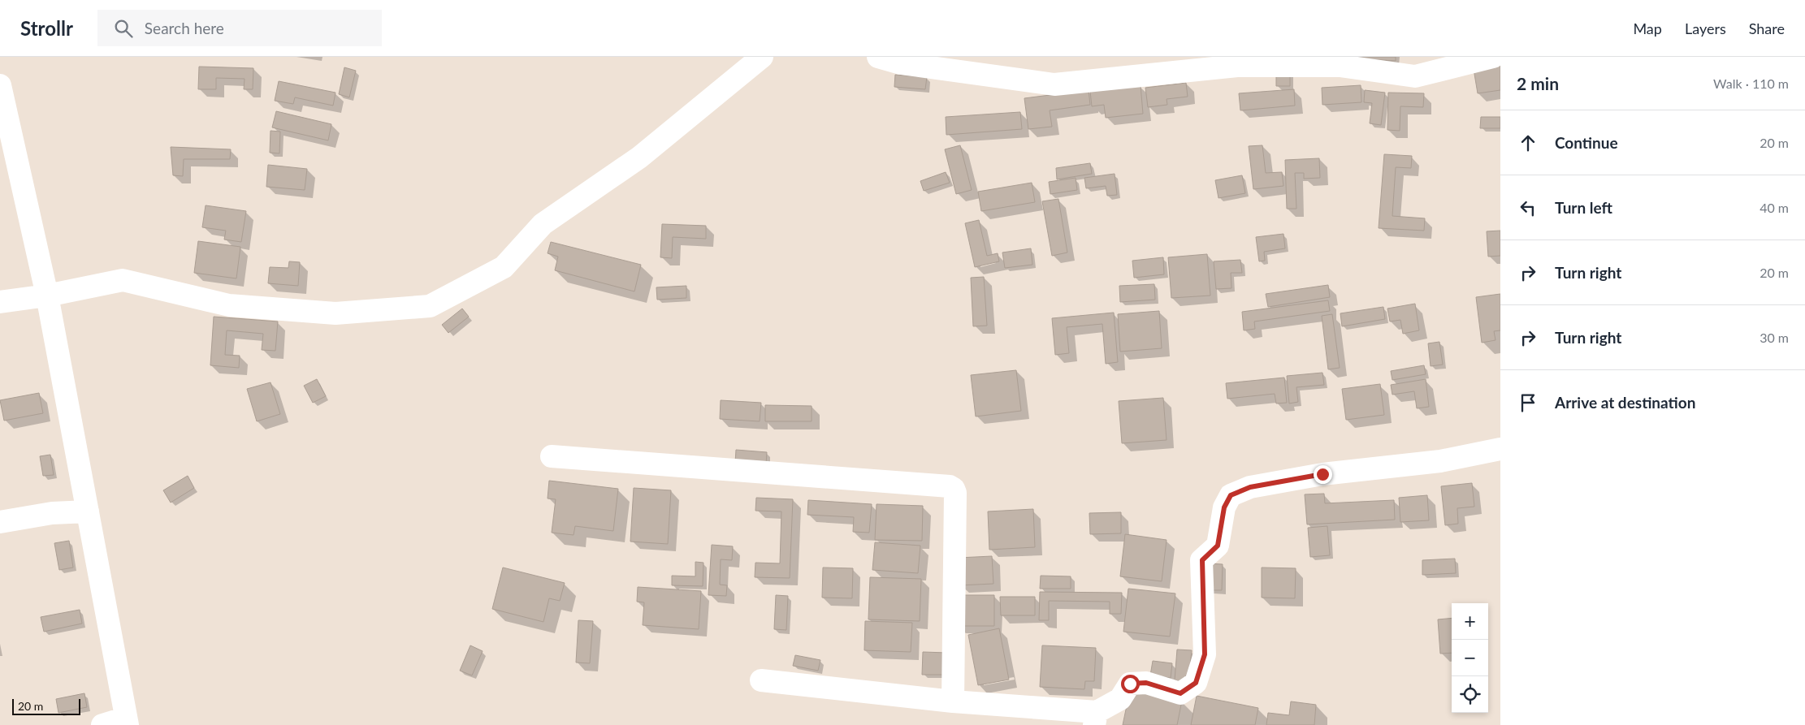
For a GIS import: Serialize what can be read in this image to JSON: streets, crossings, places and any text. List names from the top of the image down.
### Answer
{
  "scale_bar": "20 m",
  "page": {
    "header": "Strollr",
    "search": "Search here",
    "nav": ["Map", "Layers", "Share"],
    "heading": ["2 min", "Walk · 110 m"],
    "list": [
      ["Continue", "20 m"],
      ["Turn left", "40 m"],
      ["Turn right", "20 m"],
      ["Turn right", "30 m"],
      "Arrive at destination"
    ],
    "map_buttons": ["+", "−"],
    "scale": "20 m"
  }
}
